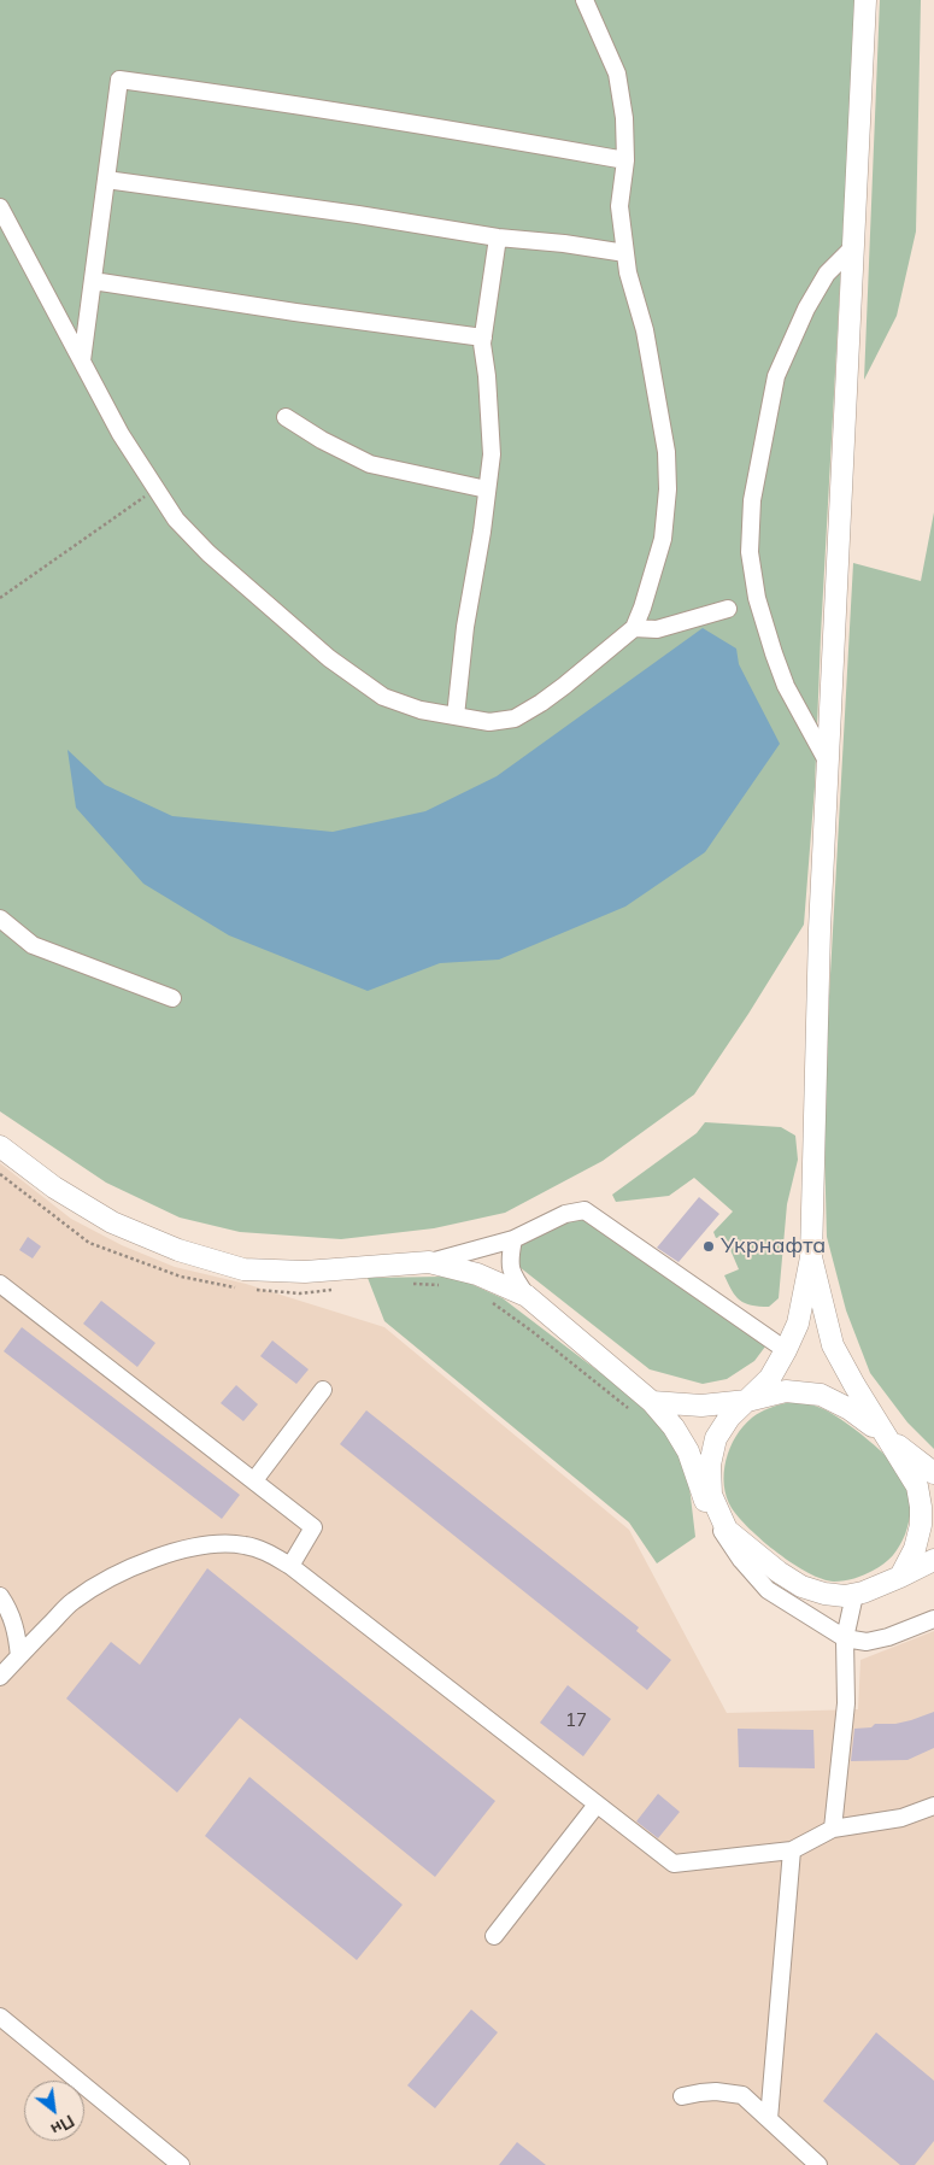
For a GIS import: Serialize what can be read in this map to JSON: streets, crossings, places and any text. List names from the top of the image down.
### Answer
{
  "places": ["Укрнафта"],
  "house_numbers": ["17"],
  "north": "bottom right"
}
